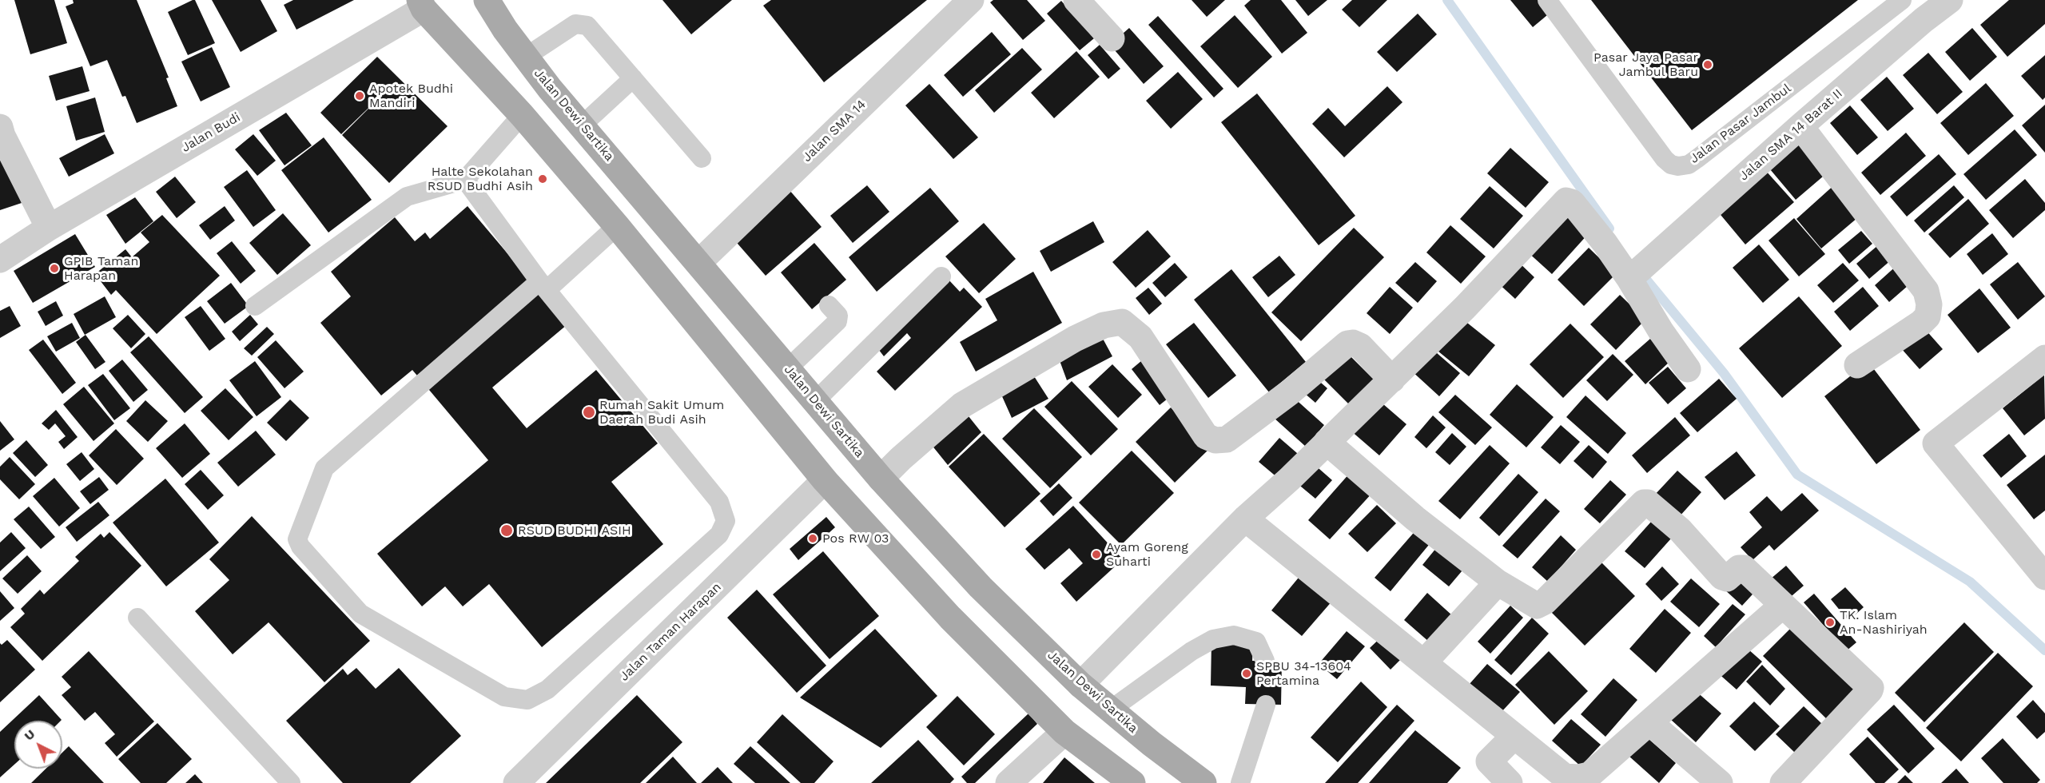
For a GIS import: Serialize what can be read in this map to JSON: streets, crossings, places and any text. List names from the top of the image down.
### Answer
{
  "streets": {
    "main road": ["Jalan Dewi Sartika"],
    "street": [
      "Jalan SMA 14",
      "Jalan Budi",
      "Jalan SMA 14 Barat II",
      "Jalan Taman Harapan"
    ],
    "lane": ["Jalan Pasar Jambul"]
  },
  "crossings": [
    ["Jalan Dewi Sartika", "Jalan SMA 14"]
  ],
  "places": [
    "Pasar Jaya Pasar Jambul Baru",
    "Apotek Budhi Mandiri",
    "Halte Sekolahan RSUD Budhi Asih",
    "GPIB Taman Harapan",
    "Rumah Sakit Umum Daerah Budi Asih",
    "RSUD BUDHI ASIH",
    "Pos RW 03",
    "Ayam Goreng Suharti",
    "TK. Islam An-Nashiriyah",
    "SPBU 34-13604 Pertamina"
  ],
  "north": "top left"
}
